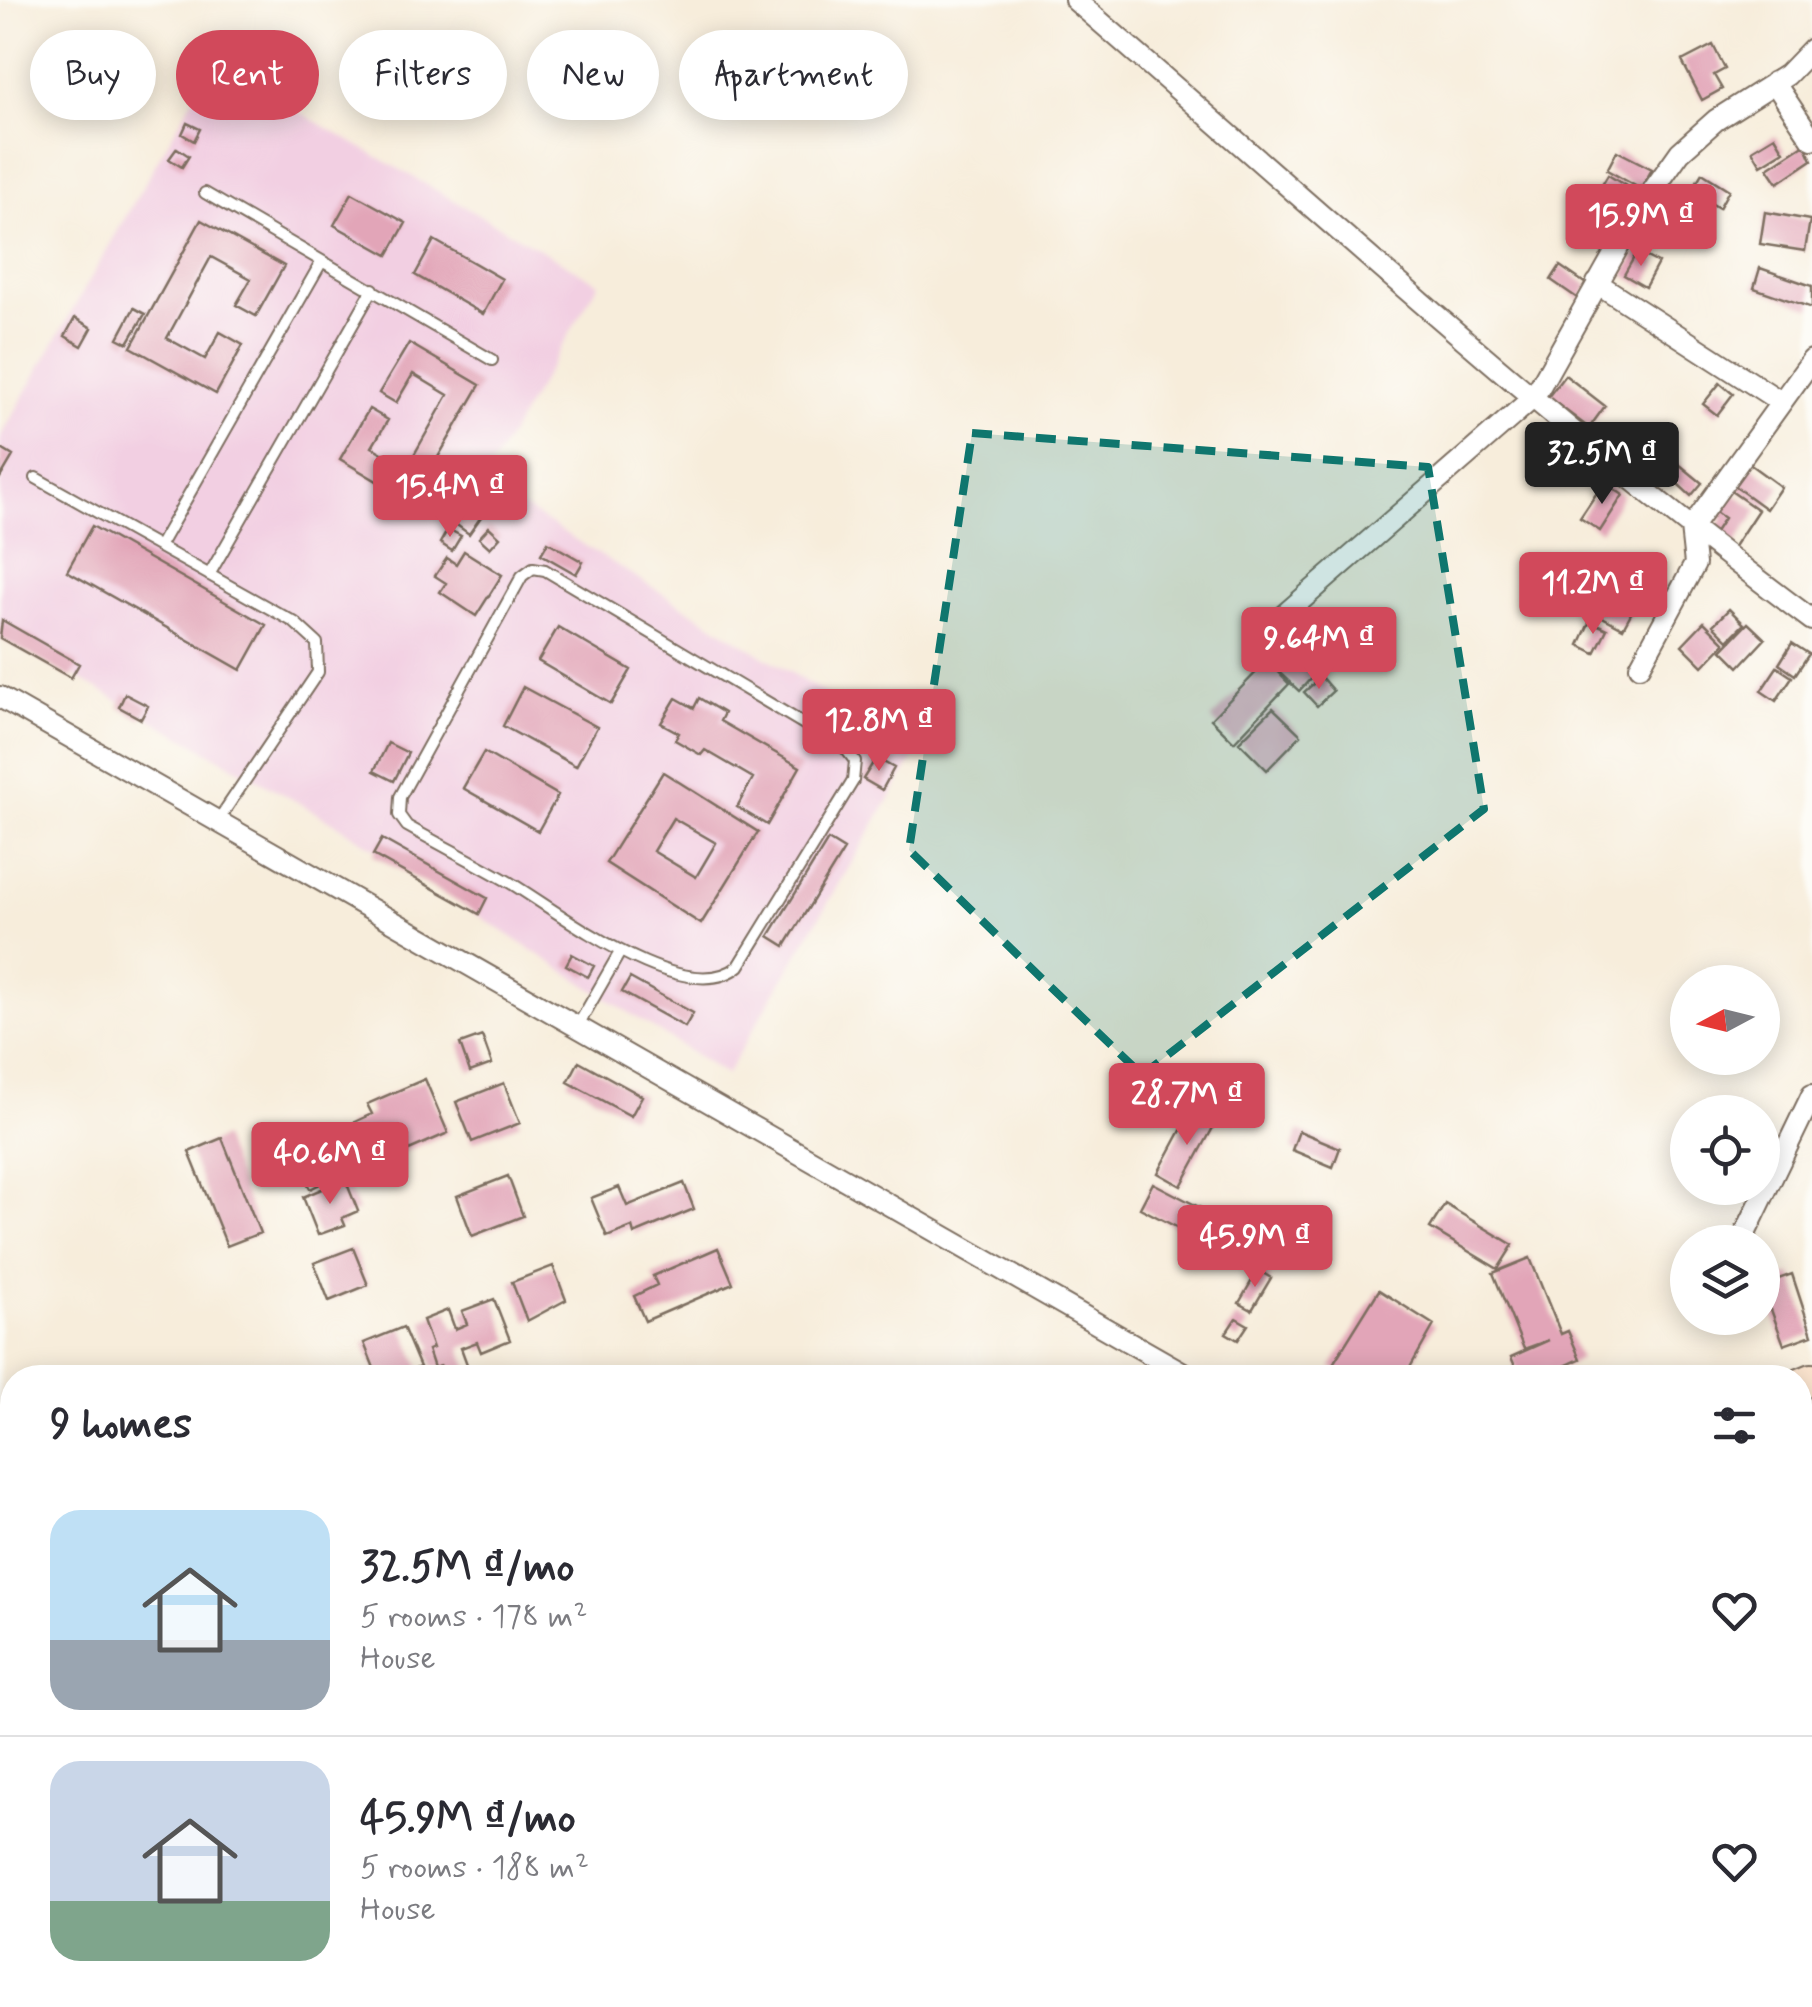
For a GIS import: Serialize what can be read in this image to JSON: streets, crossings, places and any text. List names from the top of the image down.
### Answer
{
  "north": "left",
  "page": {
    "chip": [
      "Buy",
      "Rent",
      "Filters",
      "New",
      "Apartment"
    ],
    "price": [
      "15.9M ₫",
      "32.5M ₫",
      "15.4M ₫",
      "11.2M ₫",
      "9.64M ₫",
      "12.8M ₫",
      "28.7M ₫",
      "40.6M ₫",
      "45.9M ₫"
    ],
    "heading": "9 homes",
    "list": [
      {
        "name": "32.5M ₫/mo",
        "note": "5 rooms · 178 m² · House"
      },
      {
        "name": "45.9M ₫/mo",
        "note": "5 rooms · 188 m² · House"
      }
    ]
  }
}
